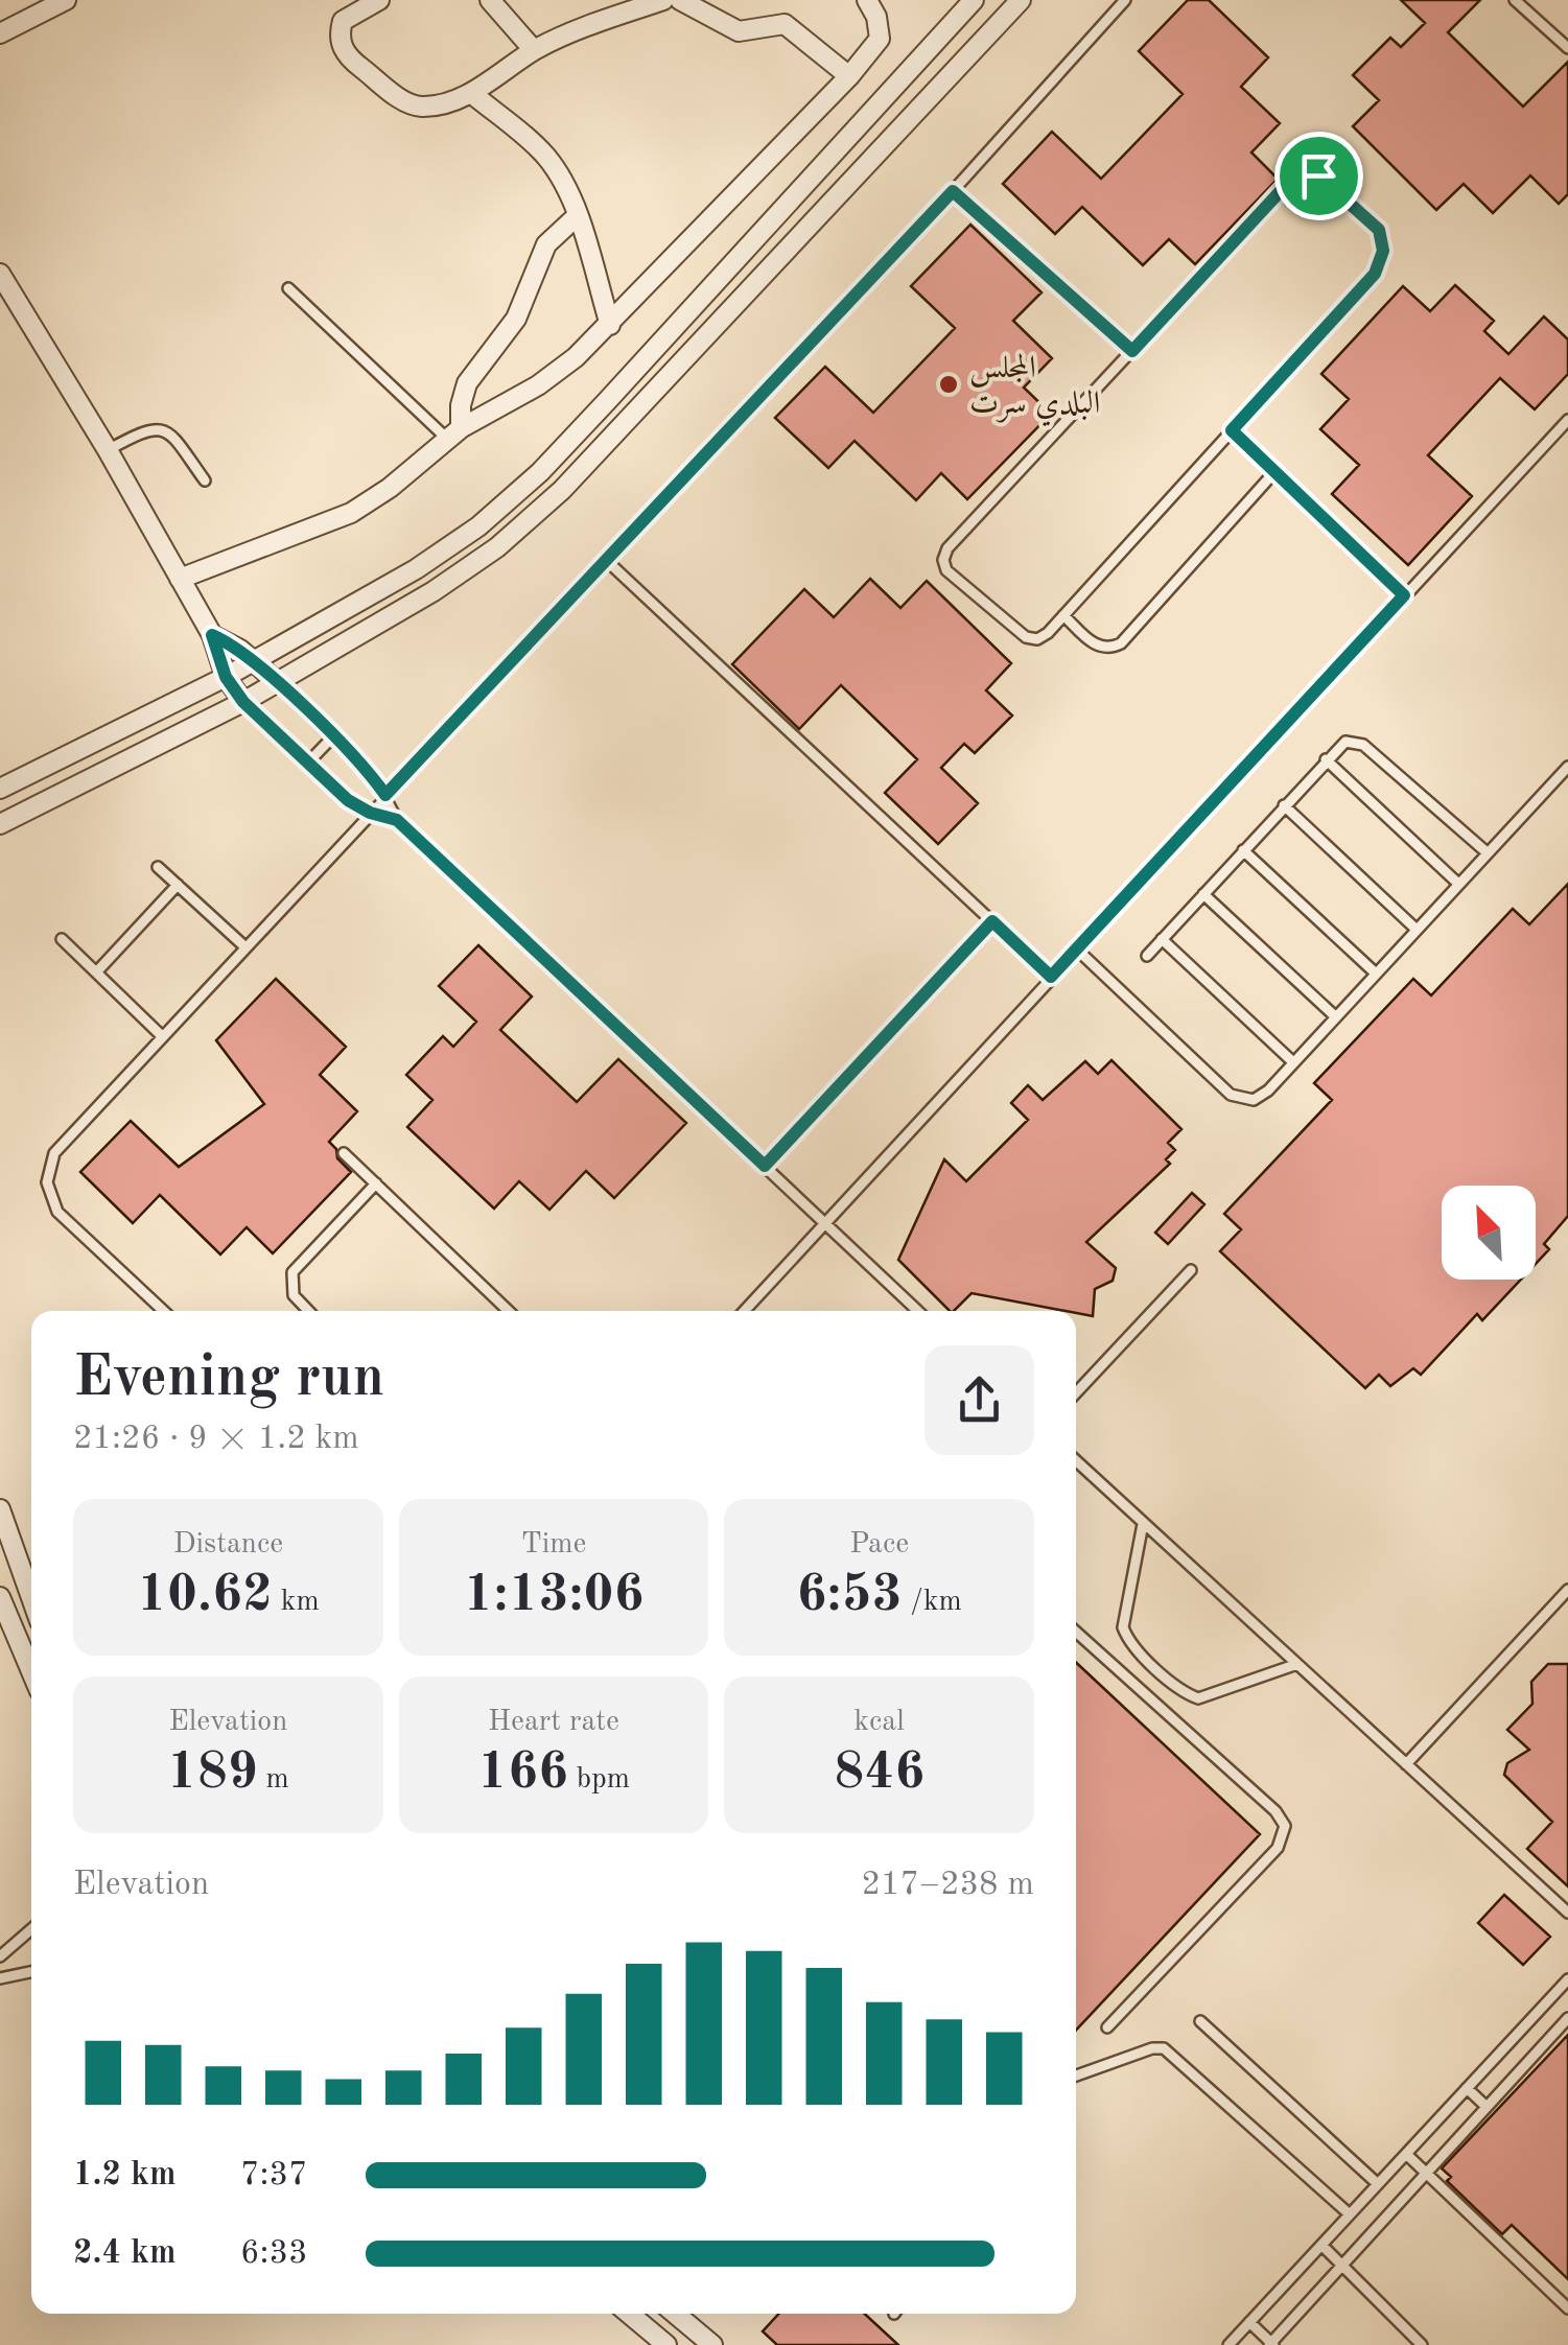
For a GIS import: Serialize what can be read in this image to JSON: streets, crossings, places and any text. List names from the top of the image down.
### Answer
{
  "places": ["المجلس البلدي سرت"],
  "north": "top left",
  "page": {
    "heading": ["Evening run", "21:26 · 9 × 1.2 km"],
    "stats": [
      ["Distance", "10.62 km"],
      ["Time", "1:13:06"],
      ["Pace", "6:53 /km"],
      ["Elevation", "189 m"],
      ["Heart rate", "166 bpm"],
      ["kcal", "846"]
    ],
    "chart": ["Elevation", "217–238 m"],
    "list": [
      {
        "name": "1.2 km",
        "note": "7:37"
      },
      {
        "name": "2.4 km",
        "note": "6:33"
      }
    ]
  }
}
